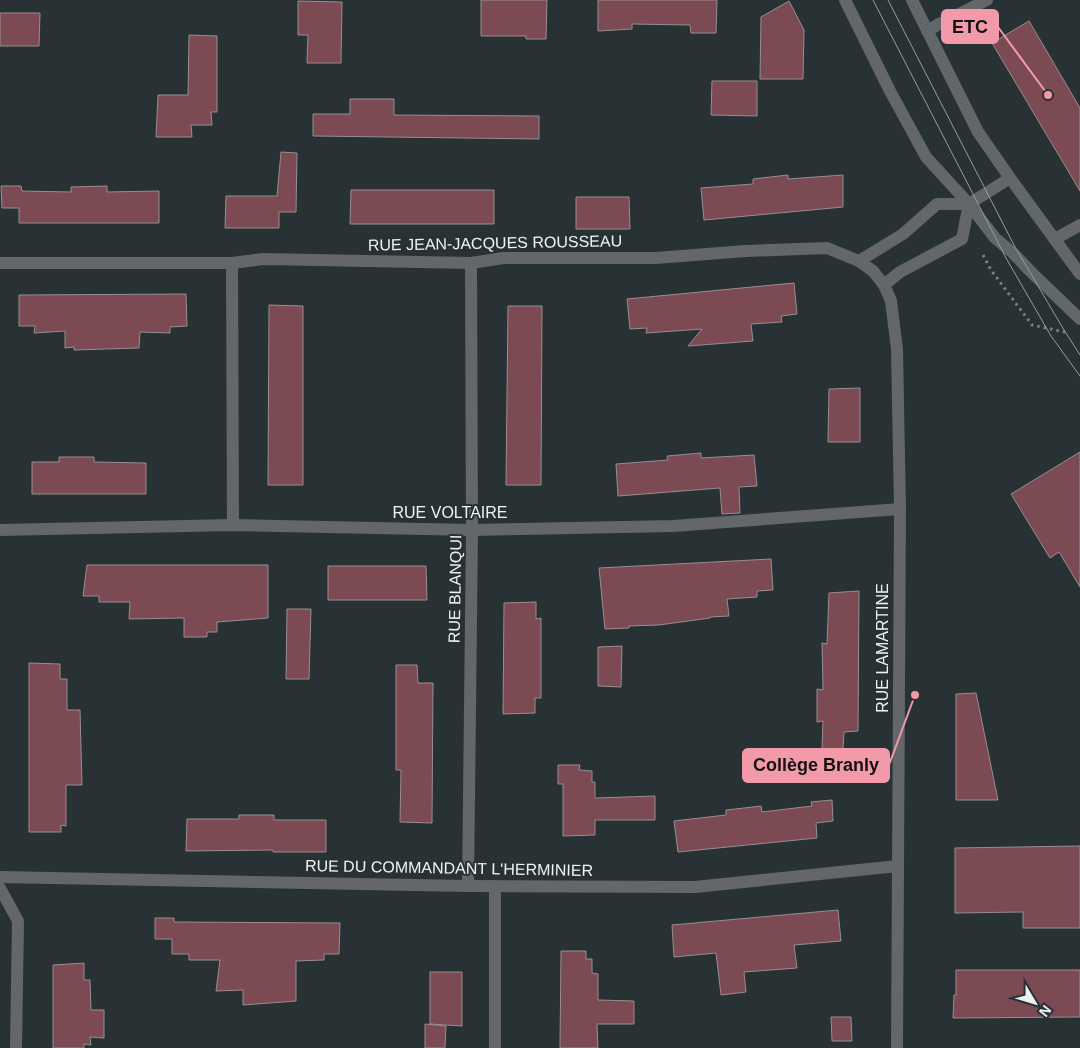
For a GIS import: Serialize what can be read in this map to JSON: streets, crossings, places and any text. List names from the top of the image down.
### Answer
{
  "streets": {
    "street": [
      "RUE JEAN-JACQUES ROUSSEAU",
      "RUE VOLTAIRE",
      "RUE BLANQUI",
      "RUE LAMARTINE",
      "RUE DU COMMANDANT L'HERMINIER"
    ]
  },
  "crossings": [
    ["RUE JEAN-JACQUES ROUSSEAU", "RUE BLANQUI"],
    ["RUE JEAN-JACQUES ROUSSEAU", "RUE LAMARTINE"],
    ["RUE VOLTAIRE", "RUE BLANQUI"],
    ["RUE VOLTAIRE", "RUE LAMARTINE"],
    ["RUE BLANQUI", "RUE DU COMMANDANT L'HERMINIER"],
    ["RUE LAMARTINE", "RUE DU COMMANDANT L'HERMINIER"]
  ],
  "places": ["ETC", "Collège Branly"],
  "north": "bottom right"
}
